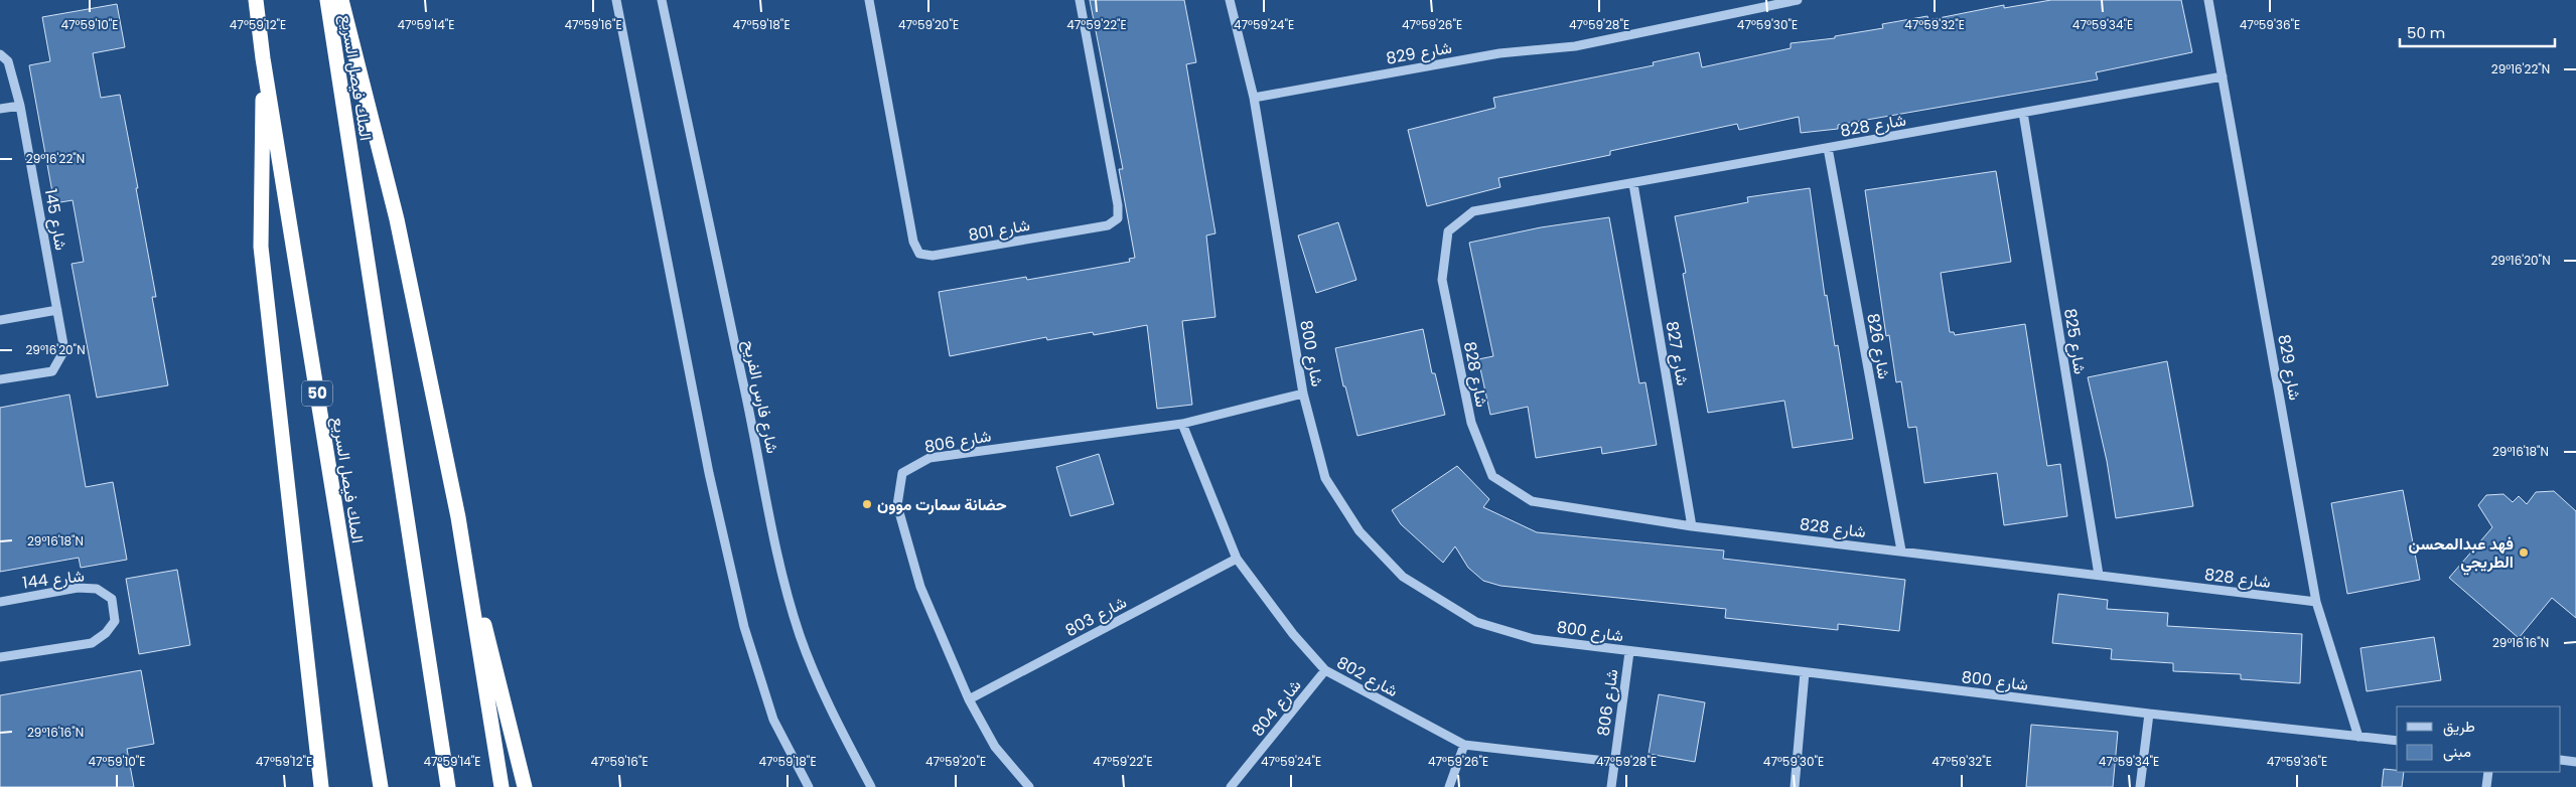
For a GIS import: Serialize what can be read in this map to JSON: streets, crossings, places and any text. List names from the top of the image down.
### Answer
{
  "streets": {
    "highway": ["الملك فيصل السريع", "50"],
    "street": [
      "شارع 829",
      "شارع 828",
      "شارع 145",
      "شارع 801",
      "شارع 825",
      "شارع 826",
      "شارع 800",
      "شارع 827",
      "شارع فارس الفريح",
      "شارع 806",
      "شارع 144",
      "شارع 803",
      "شارع 802",
      "شارع 804"
    ]
  },
  "crossings": [
    ["شارع 829", "شارع 828"],
    ["شارع 829", "شارع 800"],
    ["شارع 828", "شارع 825"],
    ["شارع 828", "شارع 826"],
    ["شارع 828", "شارع 827"],
    ["شارع 800", "شارع 806"],
    ["شارع 806", "شارع 803"],
    ["شارع 806", "شارع 802"],
    ["شارع 803", "شارع 802"],
    ["شارع 802", "شارع 804"]
  ],
  "places": ["حضانة سمارت موون", "فهد عبدالمحسن الطريجي"],
  "legend": ["طريق", "مبنى"],
  "scale_bar": "50 m",
  "coordinates": [
    "47°59'10\"E",
    "47°59'12\"E",
    "47°59'14\"E",
    "47°59'16\"E",
    "47°59'18\"E",
    "47°59'20\"E",
    "47°59'22\"E",
    "47°59'24\"E",
    "47°59'26\"E",
    "47°59'28\"E",
    "47°59'30\"E",
    "47°59'32\"E",
    "47°59'34\"E",
    "47°59'36\"E",
    "29°16'22\"N",
    "29°16'20\"N",
    "29°16'18\"N",
    "29°16'16\"N"
  ]
}
